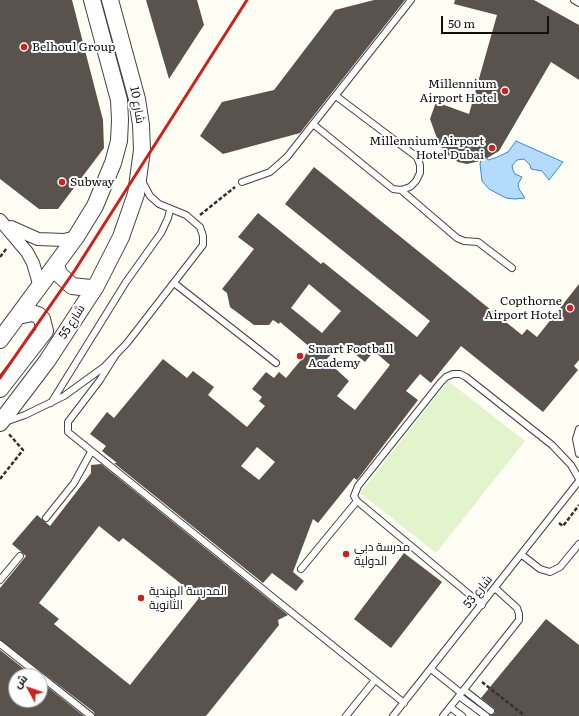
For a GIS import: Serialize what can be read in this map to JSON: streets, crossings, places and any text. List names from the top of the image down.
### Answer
{
  "streets": {
    "street": ["شارع 10", "شارع 55"],
    "lane": ["شارع 53"]
  },
  "crossings": [
    ["شارع 10", "شارع 55"]
  ],
  "places": [
    "Belhoul Group",
    "Millennium Airport Hotel",
    "Millennium Airport Hotel Dubai",
    "Subway",
    "Copthorne Airport Hotel",
    "Smart Football Academy",
    "مدرسة دبي الدولية",
    "المدرسة الهندية الثانوية"
  ],
  "scale_bar": "50 m",
  "north": "top left"
}
